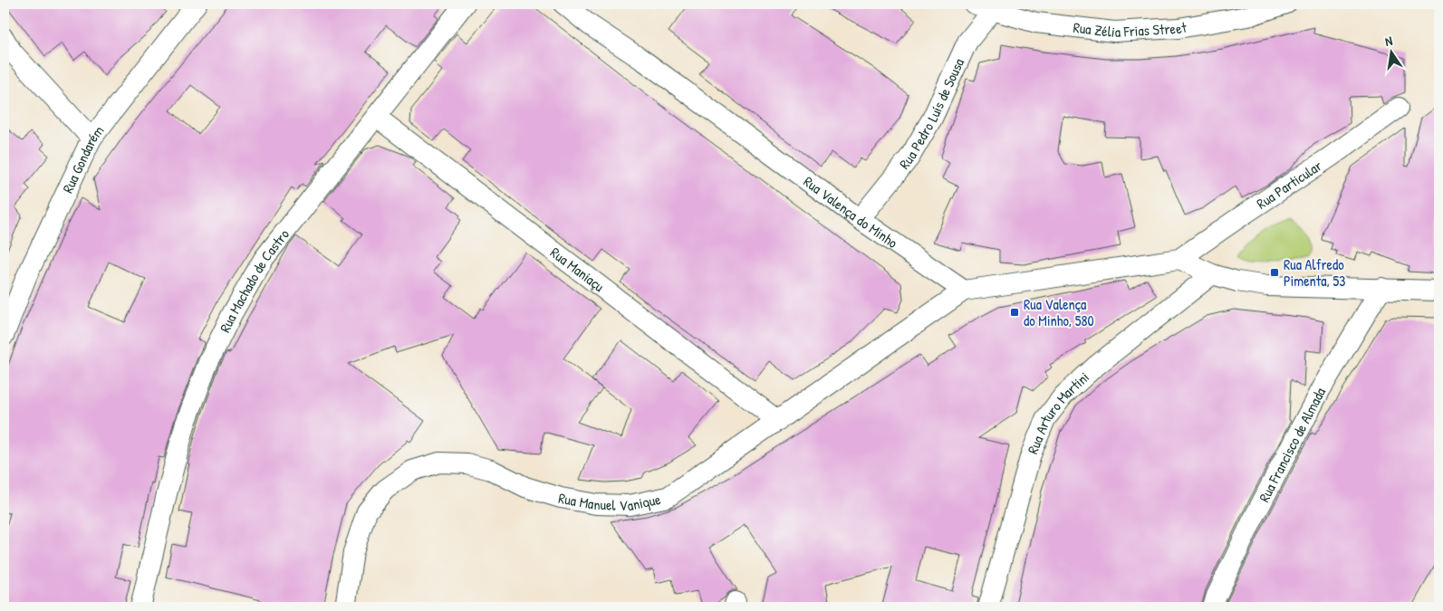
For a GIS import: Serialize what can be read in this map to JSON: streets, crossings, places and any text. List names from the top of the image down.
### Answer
{
  "streets": {
    "street": [
      "Rua Zélia Frias Street",
      "Rua Pedro Luís de Sousa",
      "Rua Gondarém",
      "Rua Particular",
      "Rua Valença do Minho",
      "Rua Maniaçu",
      "Rua Machado de Castro",
      "Rua Arturo Martini",
      "Rua Francisco de Almada",
      "Rua Manuel Vanique"
    ]
  },
  "crossings": [
    ["Rua Zélia Frias Street", "Rua Pedro Luís de Sousa"],
    ["Rua Pedro Luís de Sousa", "Rua Valença do Minho"],
    ["Rua Valença do Minho", "Rua Manuel Vanique"],
    ["Rua Maniaçu", "Rua Machado de Castro"],
    ["Rua Maniaçu", "Rua Manuel Vanique"]
  ],
  "places": {
    "transit": ["Rua Alfredo Pimenta, 53", "Rua Valença do Minho, 580"]
  },
  "north": "top"
}
